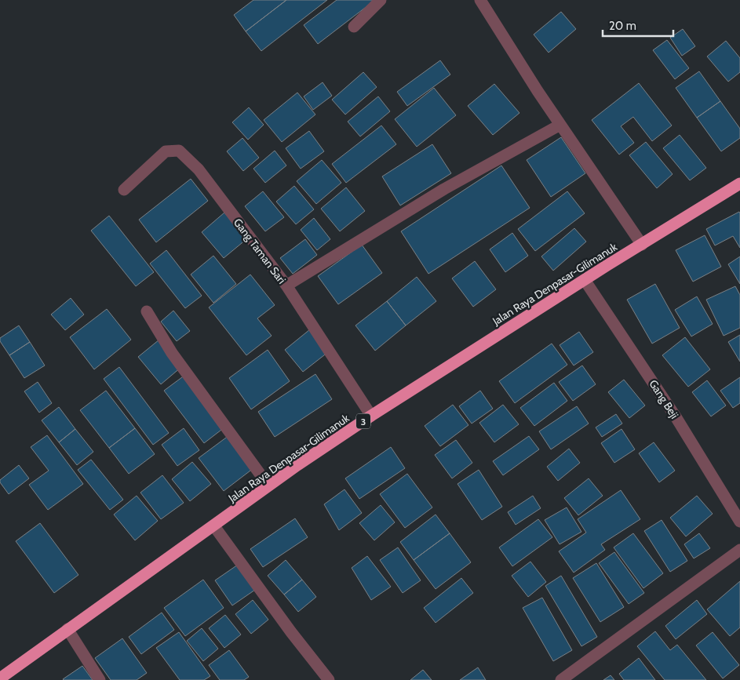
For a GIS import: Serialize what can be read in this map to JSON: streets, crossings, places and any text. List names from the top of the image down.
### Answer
{
  "streets": {
    "highway": ["Jalan Raya Denpasar-Gilimanuk", "3"],
    "street": ["Gang Taman Sari", "Gang Beji"]
  },
  "crossings": [
    ["Gang Taman Sari", "Jalan Raya Denpasar-Gilimanuk"],
    ["Jalan Raya Denpasar-Gilimanuk", "Gang Beji"]
  ],
  "scale_bar": "20 m"
}
